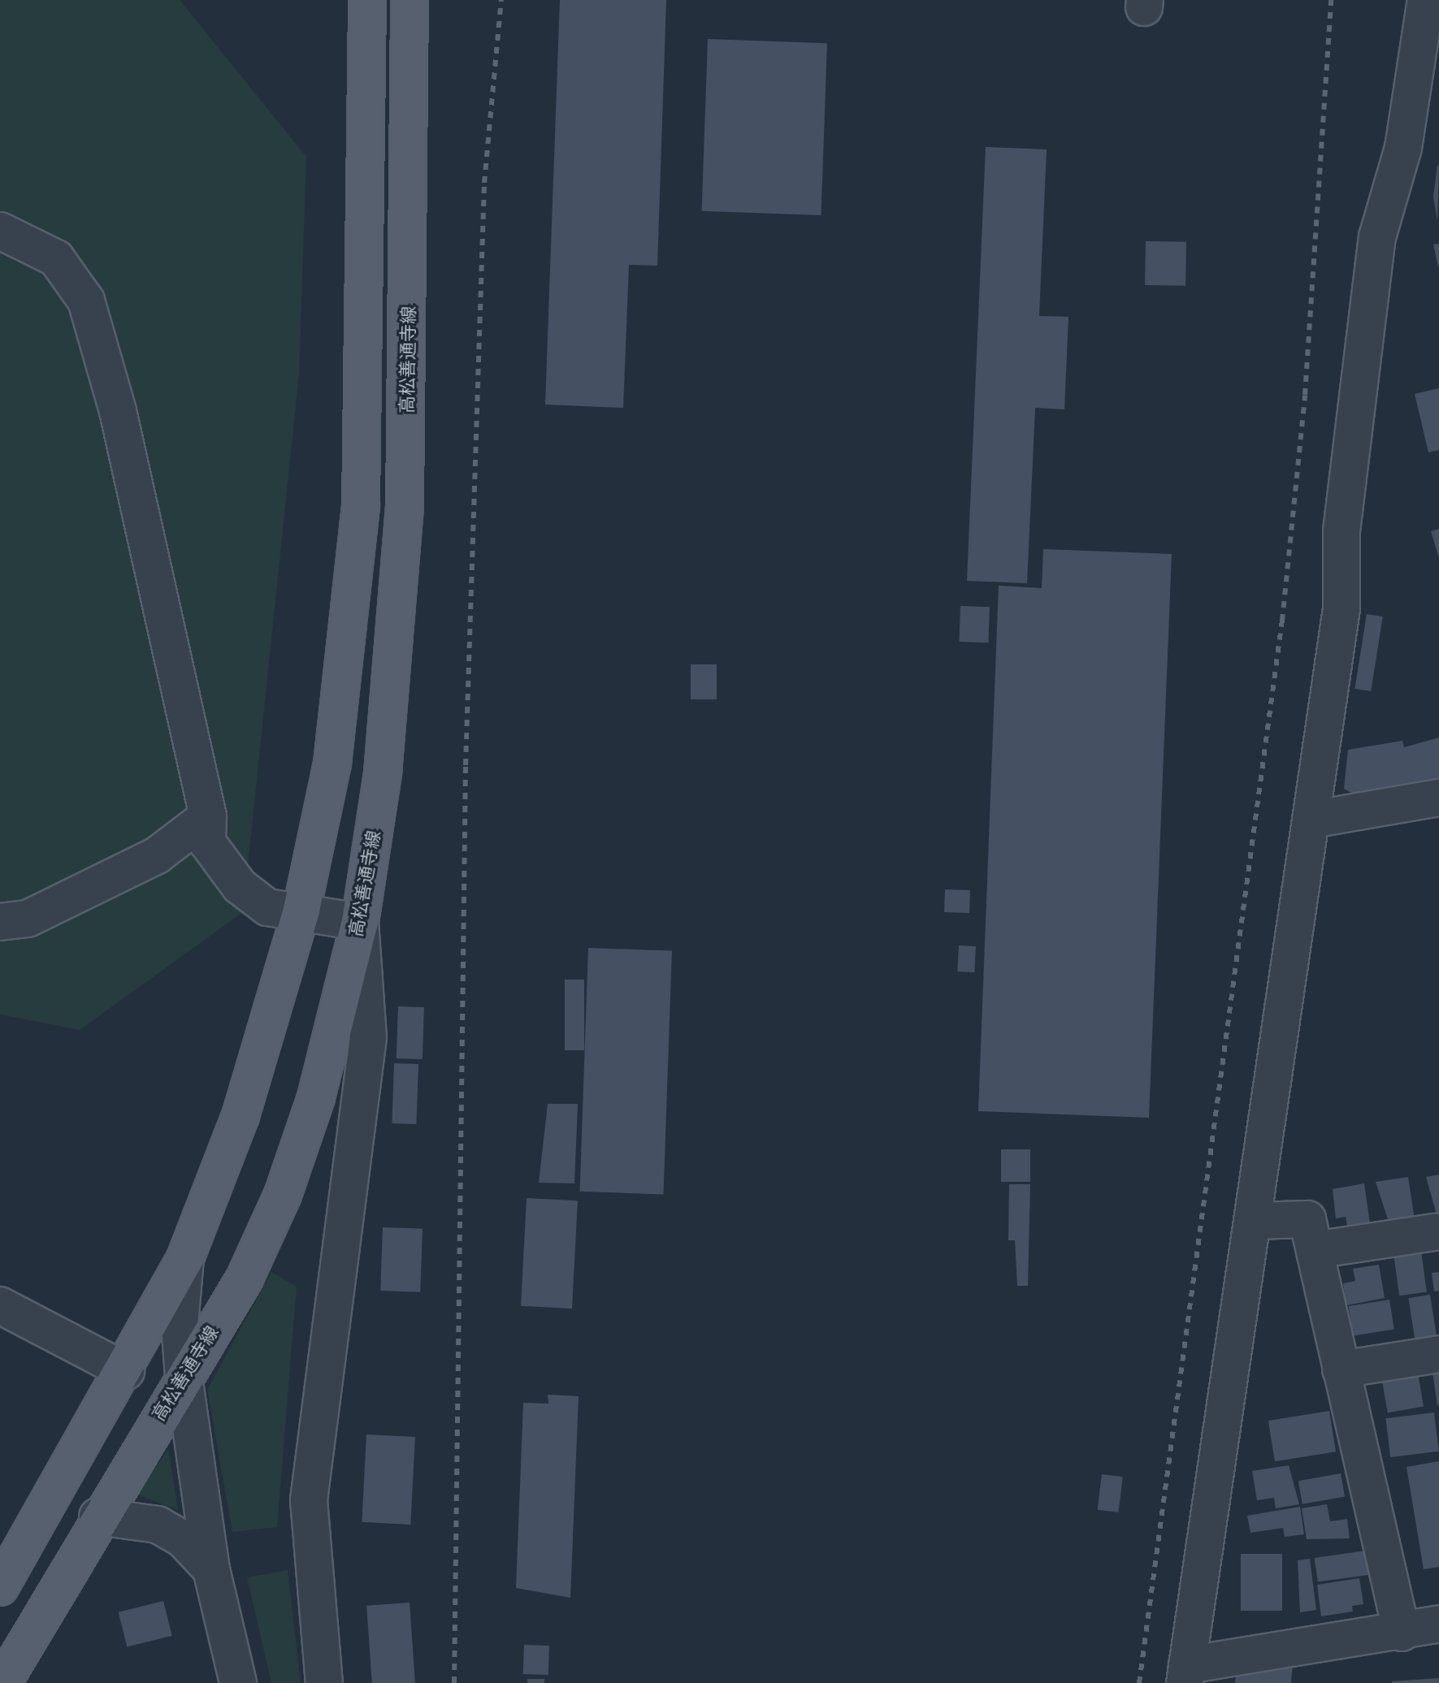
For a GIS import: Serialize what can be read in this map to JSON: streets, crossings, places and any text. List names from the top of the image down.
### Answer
{
  "streets": {
    "main road": ["高松善通寺線"]
  }
}
